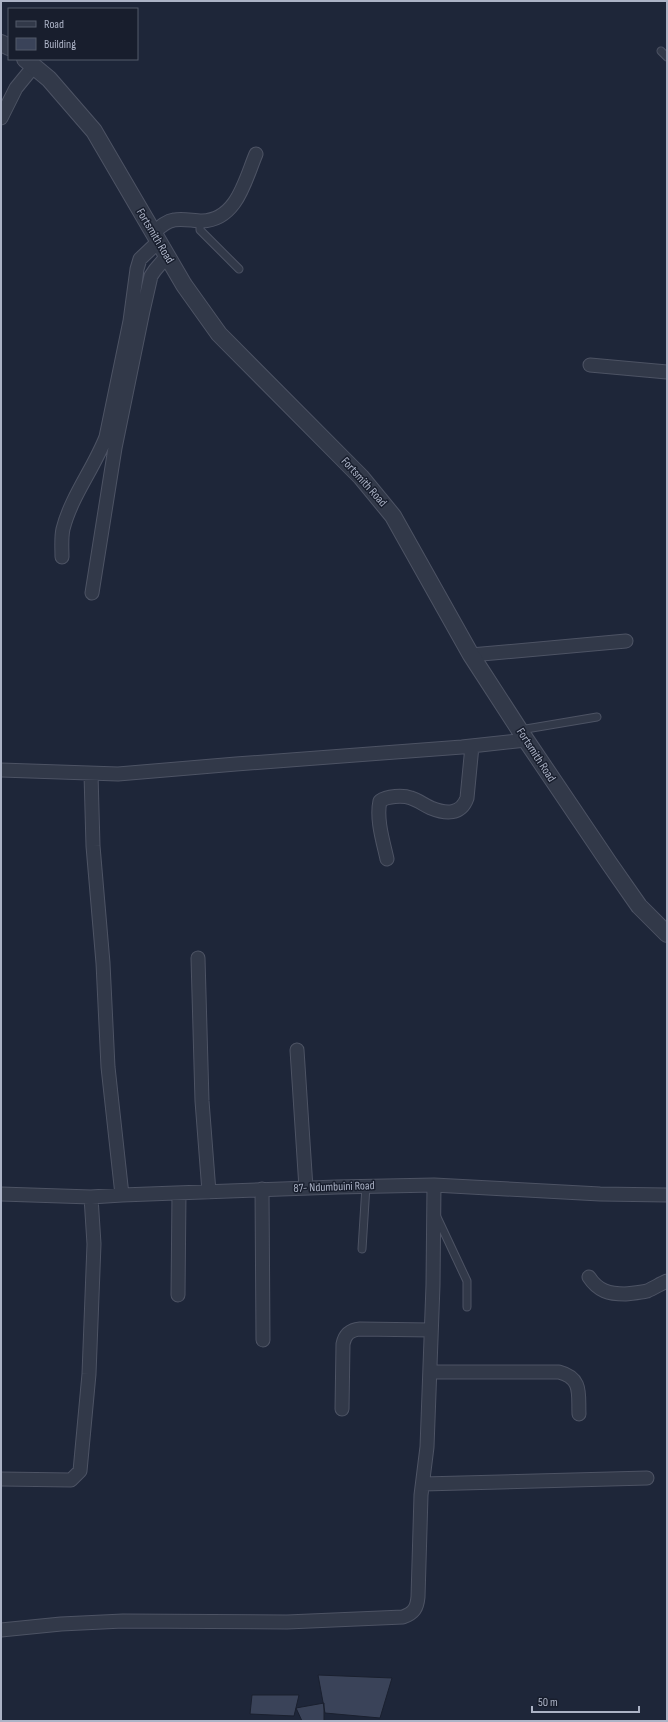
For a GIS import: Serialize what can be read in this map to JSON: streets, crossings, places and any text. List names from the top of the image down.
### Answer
{
  "streets": {
    "street": ["Fortsmith Road", "87- Ndumbuini Road"]
  },
  "legend": ["Road", "Building"],
  "scale_bar": "50 m"
}
